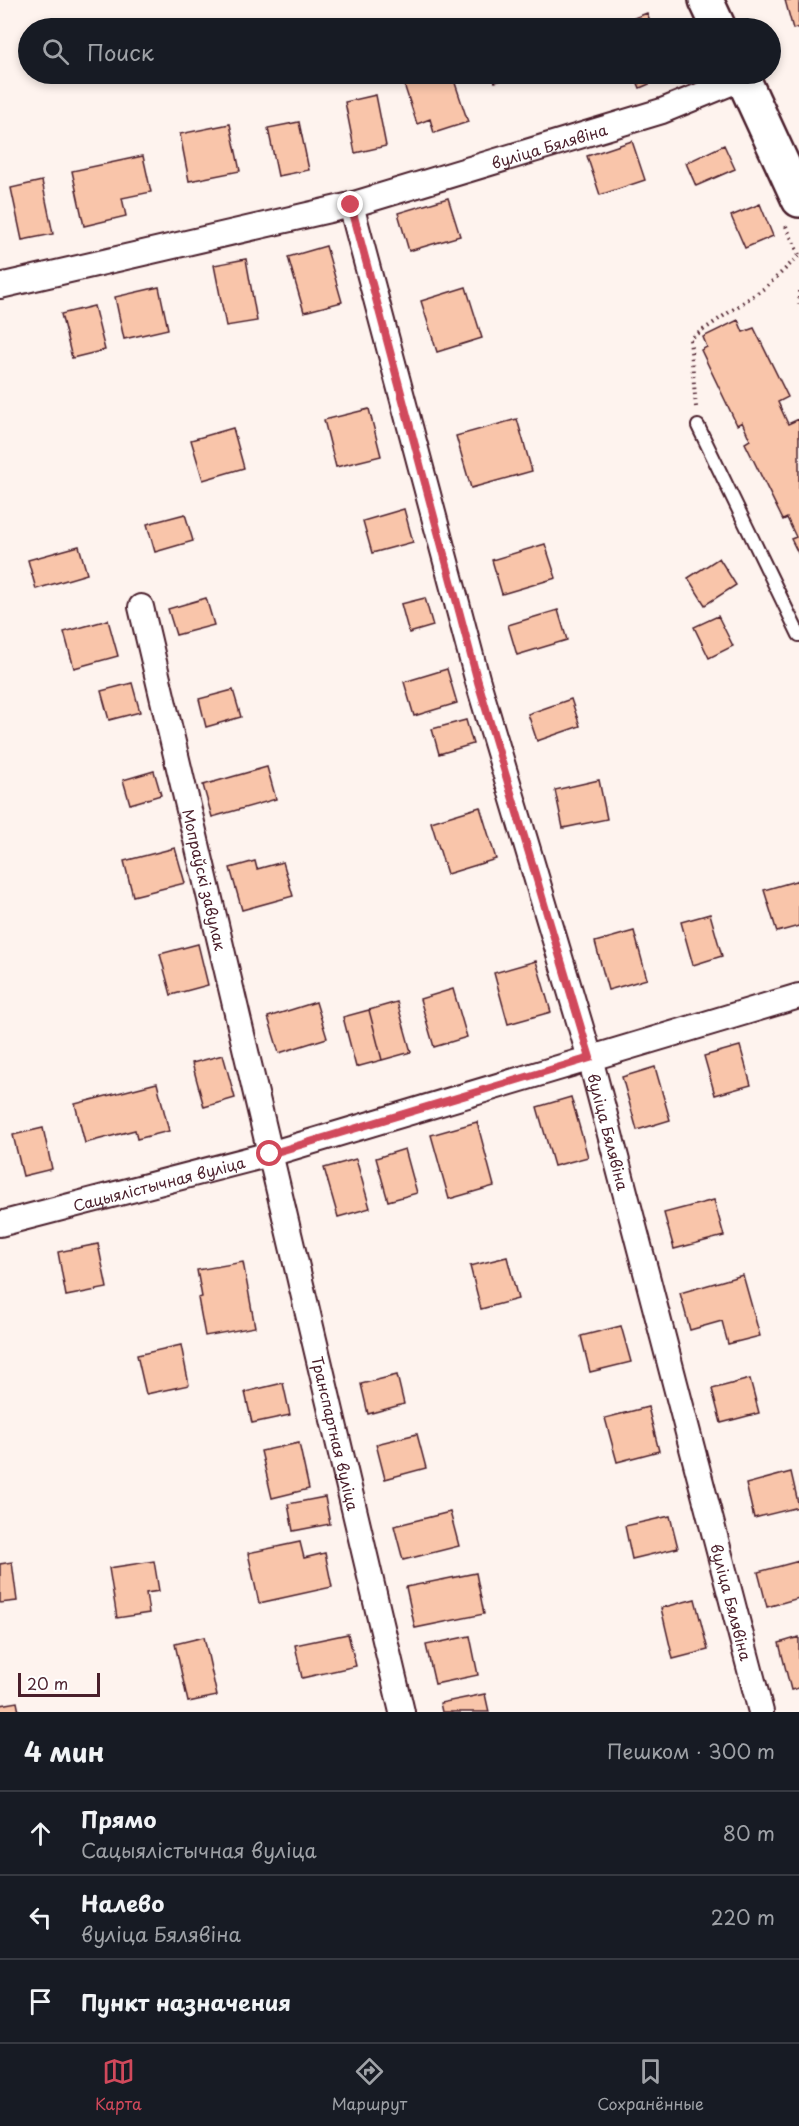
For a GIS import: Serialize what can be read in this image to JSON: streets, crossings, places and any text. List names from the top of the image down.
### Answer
{
  "streets": {
    "street": [
      "вуліца Бялявіна",
      "Мопраўскі завулак",
      "Сацыялістычная вуліца",
      "Транспартная вуліца"
    ]
  },
  "crossings": [
    ["вуліца Бялявіна", "Сацыялістычная вуліца"],
    ["Мопраўскі завулак", "Сацыялістычная вуліца"],
    ["Мопраўскі завулак", "Транспартная вуліца"],
    ["Сацыялістычная вуліца", "Транспартная вуліца"]
  ],
  "scale_bar": "20 m",
  "page": {
    "search": "Поиск",
    "scale": "20 m",
    "heading": ["4 мин", "Пешком · 300 m"],
    "list": [
      ["Прямо", "Сацыялістычная вуліца", "80 m"],
      ["Налево", "вуліца Бялявіна", "220 m"],
      "Пункт назначения"
    ],
    "nav": ["Карта", "Маршрут", "Сохранённые"]
  }
}
